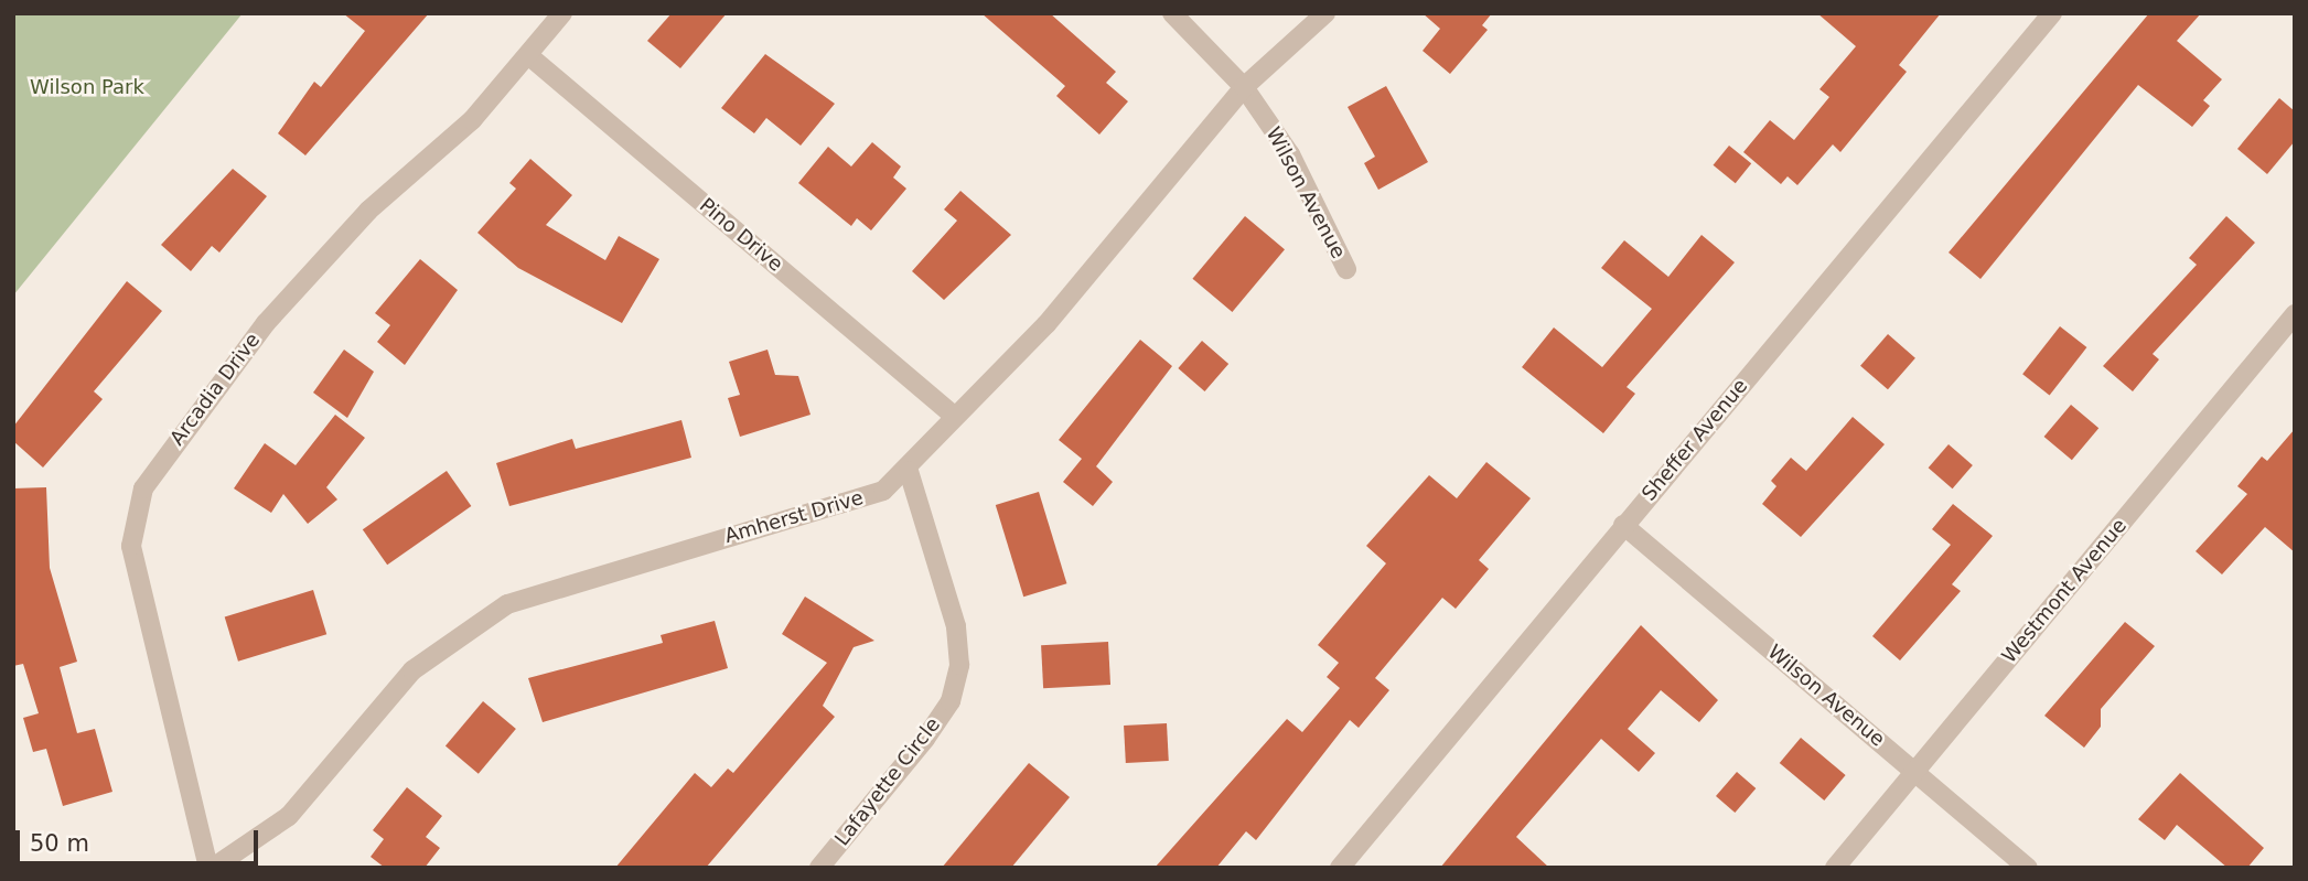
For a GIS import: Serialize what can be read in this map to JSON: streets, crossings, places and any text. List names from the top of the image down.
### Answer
{
  "streets": {
    "street": [
      "Wilson Avenue",
      "Pino Drive",
      "Arcadia Drive",
      "Sheffer Avenue",
      "Amherst Drive",
      "Westmont Avenue",
      "Lafayette Circle"
    ]
  },
  "crossings": [
    ["Wilson Avenue", "Sheffer Avenue"],
    ["Wilson Avenue", "Amherst Drive"],
    ["Wilson Avenue", "Westmont Avenue"],
    ["Pino Drive", "Arcadia Drive"],
    ["Pino Drive", "Amherst Drive"],
    ["Arcadia Drive", "Amherst Drive"],
    ["Amherst Drive", "Lafayette Circle"]
  ],
  "parks": ["Wilson Park"],
  "scale_bar": "50 m"
}
